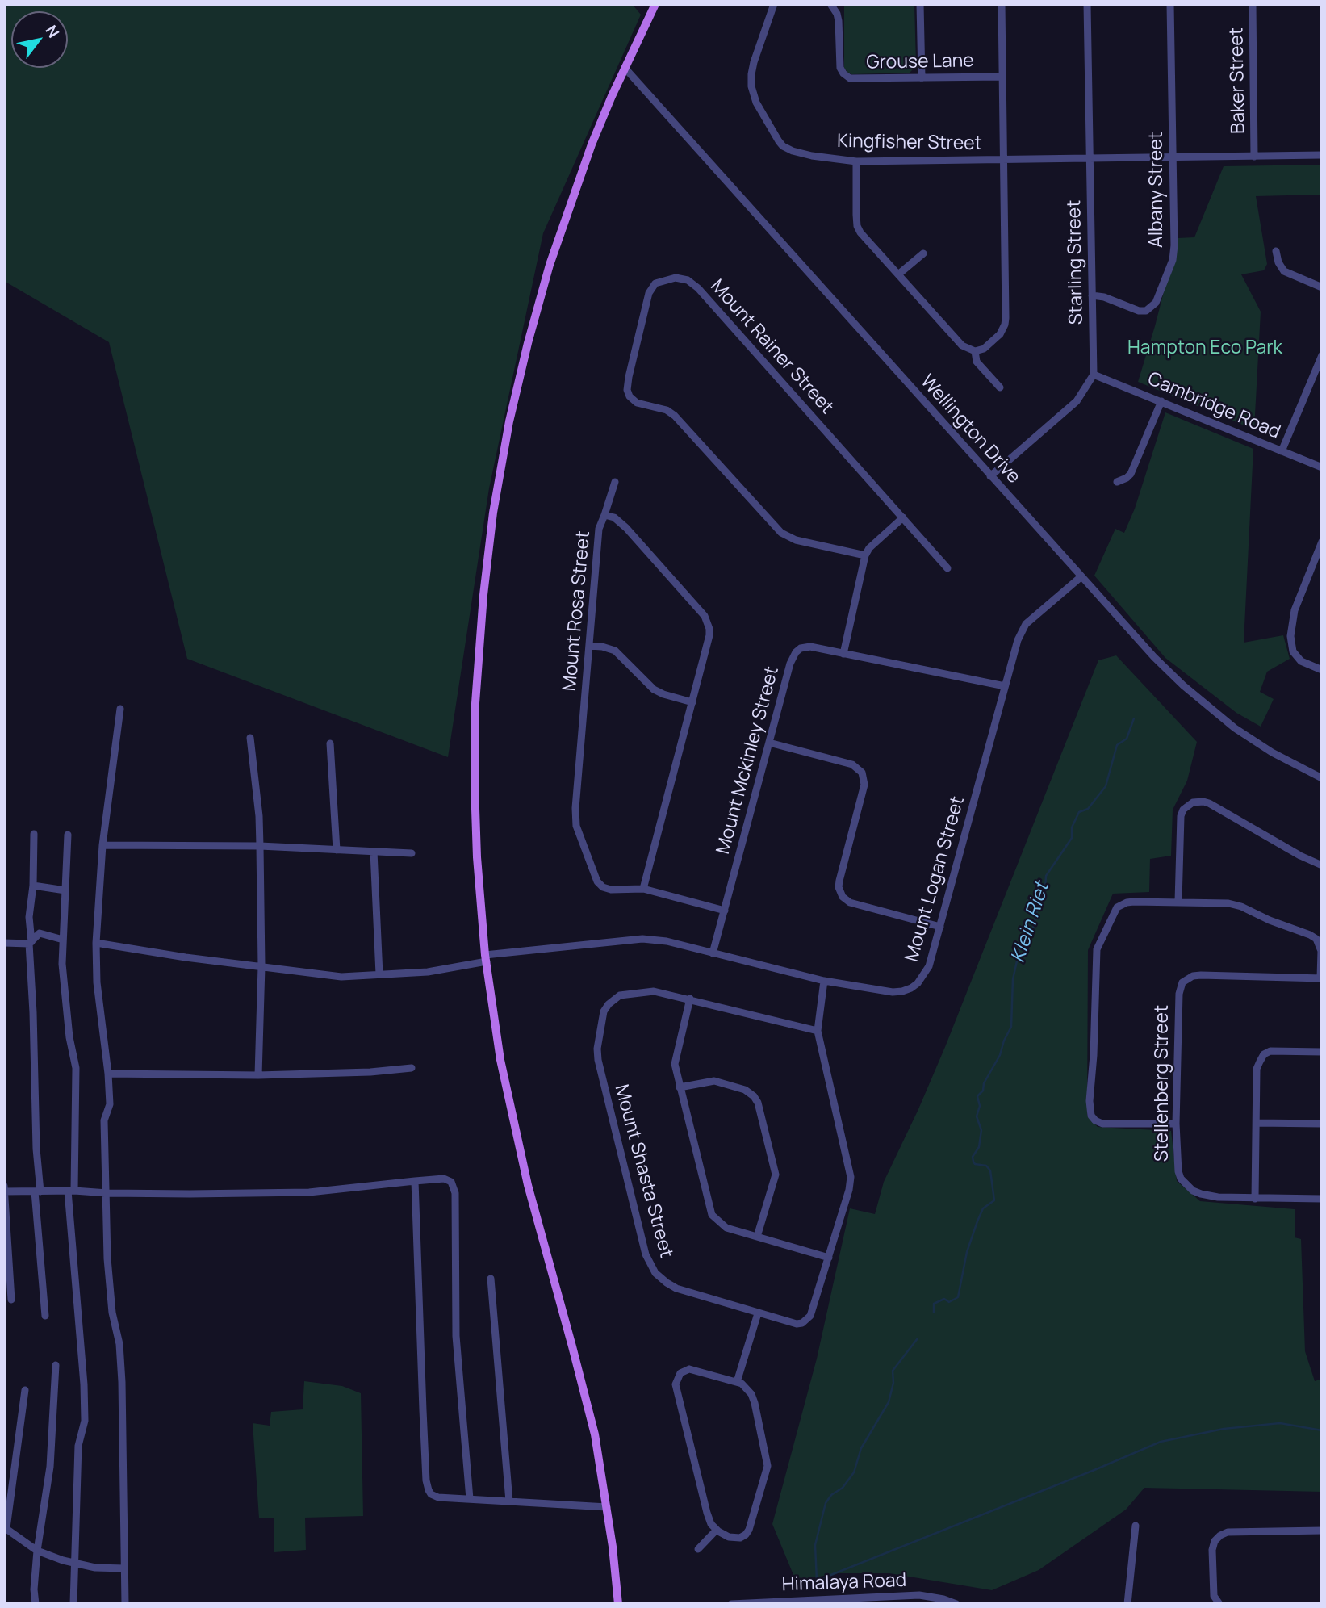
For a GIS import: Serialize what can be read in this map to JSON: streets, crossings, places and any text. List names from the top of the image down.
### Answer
{
  "streets": {
    "street": [
      "Grouse Lane",
      "Baker Street",
      "Kingfisher Street",
      "Albany Street",
      "Starling Street",
      "Mount Rainer Street",
      "Cambridge Road",
      "Wellington Drive",
      "Mount Rosa Street",
      "Mount Mckinley Street",
      "Mount Logan Street",
      "Stellenberg Street",
      "Mount Shasta Street",
      "Himalaya Road"
    ]
  },
  "crossings": [
    ["Baker Street", "Kingfisher Street"],
    ["Kingfisher Street", "Albany Street"],
    ["Kingfisher Street", "Starling Street"],
    ["Albany Street", "Starling Street"],
    ["Starling Street", "Cambridge Road"],
    ["Wellington Drive", "Mount Logan Street"],
    ["Mount Rosa Street", "Mount Mckinley Street"],
    ["Mount Mckinley Street", "Mount Logan Street"],
    ["Mount Logan Street", "Mount Shasta Street"]
  ],
  "water": ["Klein Riet"],
  "parks": ["Hampton Eco Park"],
  "north": "top right"
}
